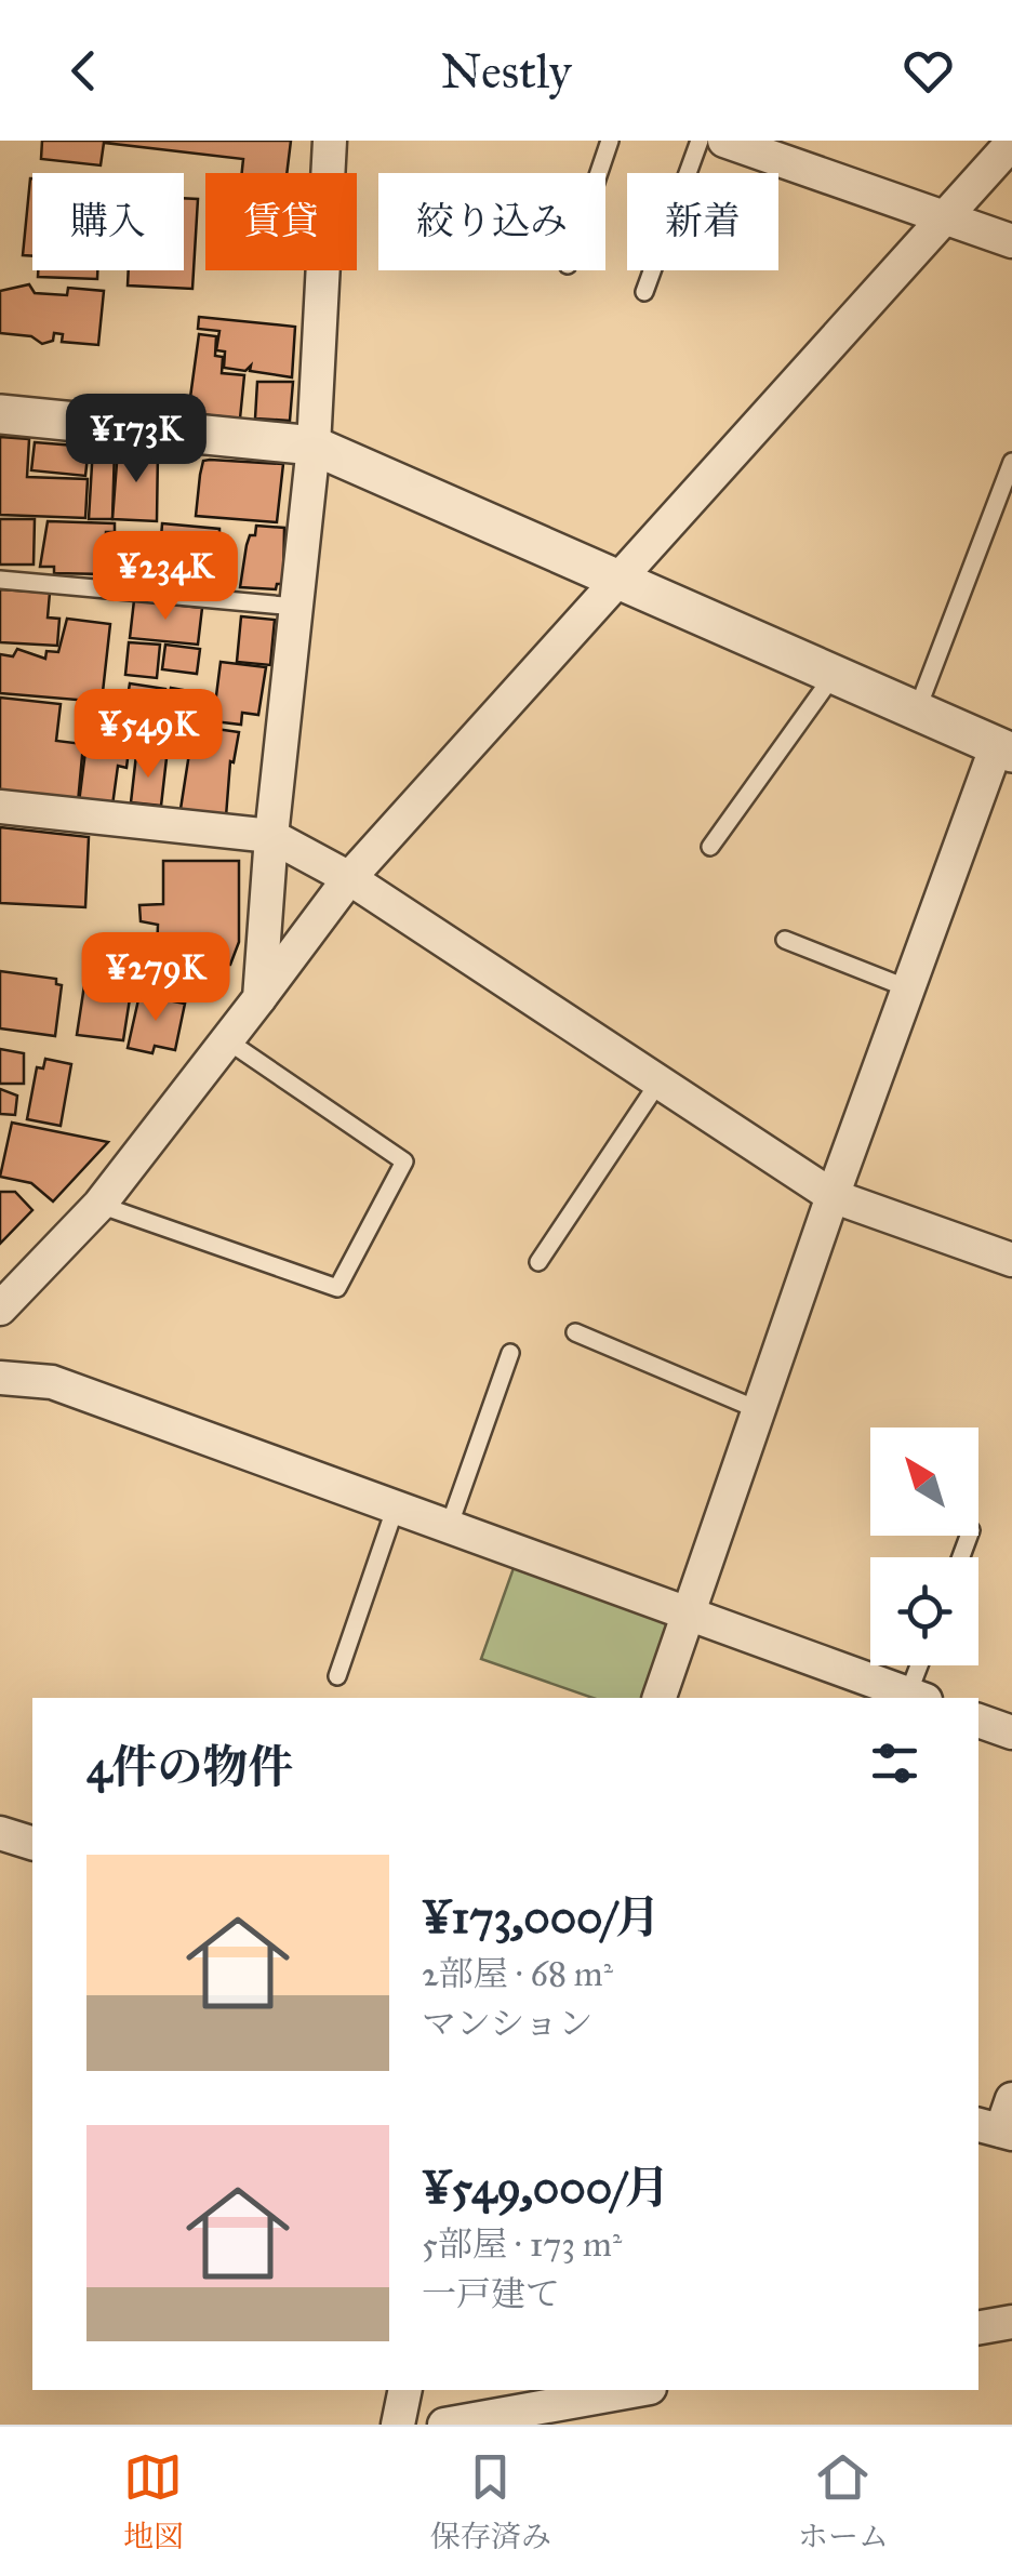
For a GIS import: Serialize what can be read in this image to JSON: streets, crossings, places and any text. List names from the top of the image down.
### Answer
{
  "north": "top left",
  "page": {
    "header": "Nestly",
    "chip": [
      "購入",
      "賃貸",
      "絞り込み",
      "新着"
    ],
    "price": [
      "¥173K",
      "¥234K",
      "¥549K",
      "¥279K"
    ],
    "heading": "4件の物件",
    "list": [
      {
        "name": "¥173,000/月",
        "note": "2部屋 · 68 m² · マンション"
      },
      {
        "name": "¥549,000/月",
        "note": "5部屋 · 173 m² · 一戸建て"
      }
    ],
    "tabs": ["地図", "保存済み", "ホーム"]
  }
}
